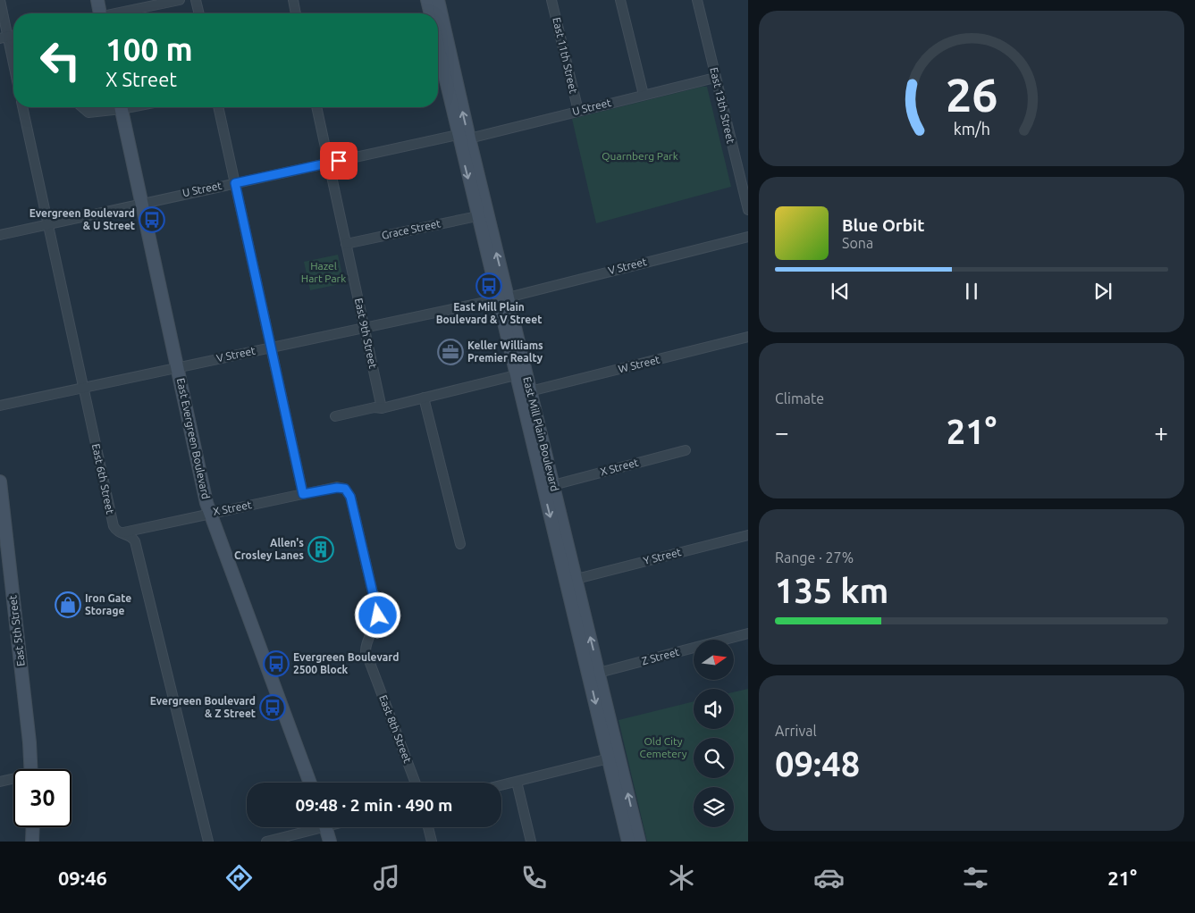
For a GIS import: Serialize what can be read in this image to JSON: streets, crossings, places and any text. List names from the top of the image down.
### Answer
{
  "streets": {
    "main road": ["East Mill Plain Boulevard", "East Evergreen Boulevard", "East 5th Street"],
    "street": [
      "East 11th Street",
      "East 13th Street",
      "U Street",
      "Grace Street",
      "V Street",
      "East 9th Street",
      "W Street",
      "X Street",
      "East 6th Street",
      "Y Street",
      "Z Street",
      "East 8th Street"
    ]
  },
  "crossings": [
    ["East 11th Street", "U Street"],
    ["East 13th Street", "U Street"],
    ["U Street", "East 9th Street"],
    ["U Street", "East Mill Plain Boulevard"],
    ["U Street", "East Evergreen Boulevard"],
    ["U Street", "East 6th Street"],
    ["Grace Street", "East 9th Street"],
    ["Grace Street", "East Mill Plain Boulevard"],
    ["V Street", "East 9th Street"],
    ["V Street", "East Mill Plain Boulevard"],
    ["V Street", "East Evergreen Boulevard"],
    ["V Street", "East 6th Street"],
    ["W Street", "East Mill Plain Boulevard"],
    ["East Mill Plain Boulevard", "X Street"],
    ["East Mill Plain Boulevard", "Y Street"],
    ["East Mill Plain Boulevard", "Z Street"],
    ["East Evergreen Boulevard", "X Street"],
    ["X Street", "East 6th Street"],
    ["X Street", "East 8th Street"]
  ],
  "parks": ["Quarnberg Park", "Hazel Hart Park", "Old City Cemetery"],
  "places": {
    "bus stop": [
      "Evergreen Boulevard & U Street",
      "East Mill Plain Boulevard & V Street",
      "Evergreen Boulevard 2500 Block",
      "Evergreen Boulevard & Z Street"
    ],
    "office": ["Keller Williams Premier Realty"],
    "building": ["Allen's Crosley Lanes"],
    "shop": ["Iron Gate Storage"]
  },
  "north": "right",
  "page": {
    "turn": ["100 m", "X Street"],
    "song": ["Blue Orbit", "Sona"],
    "tile": [
      "Climate",
      ["Range · 27%", "135 km"],
      ["Arrival", "09:48"]
    ],
    "heat": ["−", "21°", "+"],
    "limit": "30",
    "trip": "09:48 · 2 min · 490 m",
    "tabs": ["09:46", "21°"],
    "gauge": ["26", "km/h"]
  }
}
